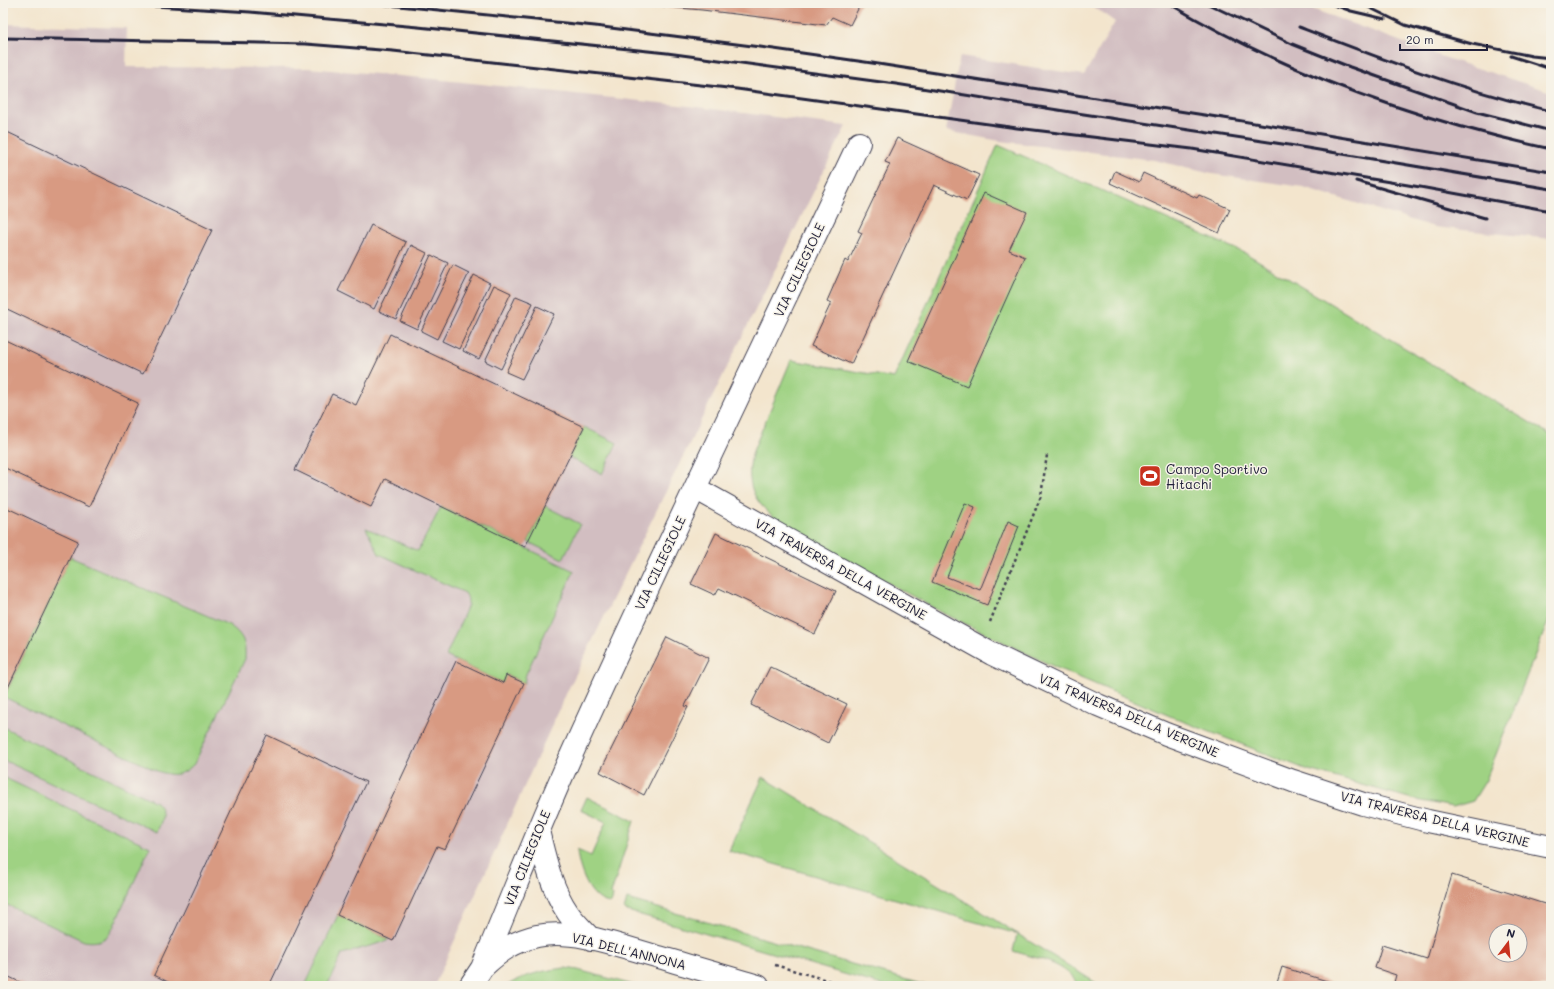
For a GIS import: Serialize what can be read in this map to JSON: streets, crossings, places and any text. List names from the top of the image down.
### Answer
{
  "streets": {
    "street": ["VIA CILIEGIOLE", "VIA TRAVERSA DELLA VERGINE", "VIA DELL'ANNONA"]
  },
  "crossings": [
    ["VIA CILIEGIOLE", "VIA TRAVERSA DELLA VERGINE"],
    ["VIA CILIEGIOLE", "VIA DELL'ANNONA"]
  ],
  "places": {
    "sports": ["Campo Sportivo Hitachi"]
  },
  "scale_bar": "20 m",
  "north": "top"
}
